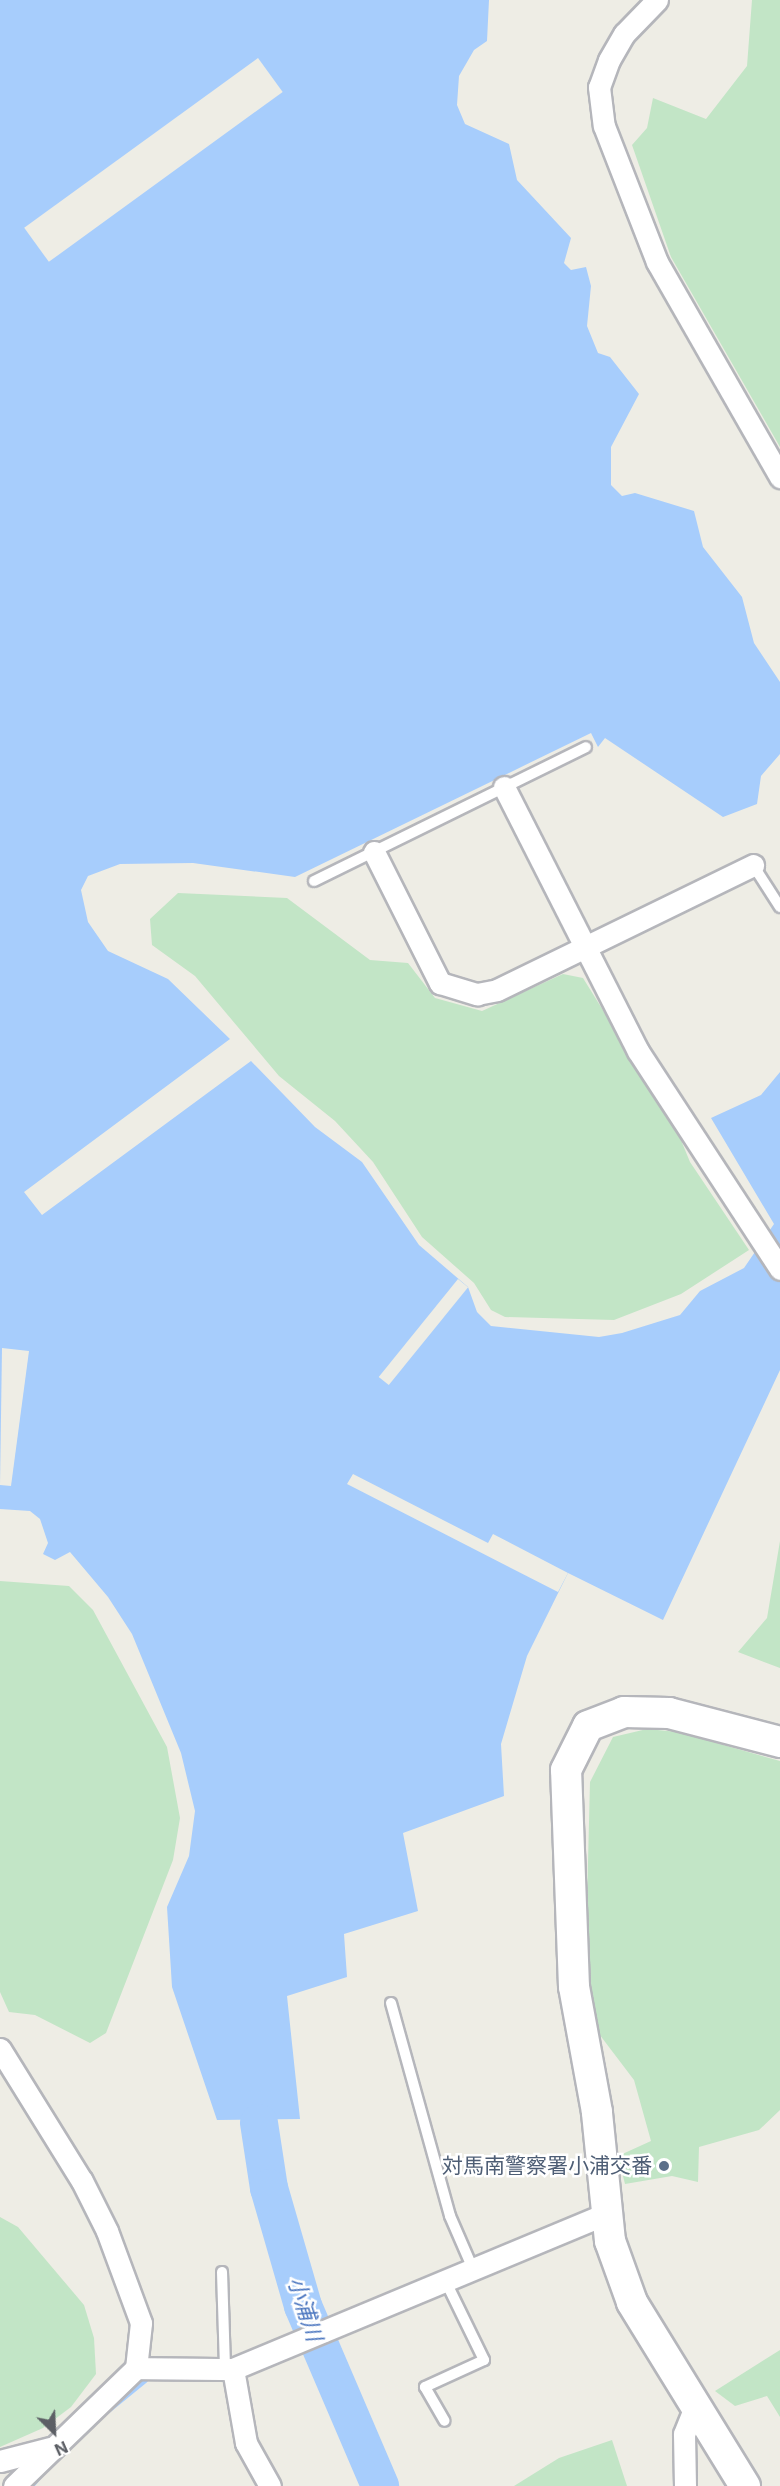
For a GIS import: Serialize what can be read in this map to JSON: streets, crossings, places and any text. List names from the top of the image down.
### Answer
{
  "water": ["小浦川"],
  "places": ["対馬南警察署小浦交番"],
  "north": "bottom right"
}
